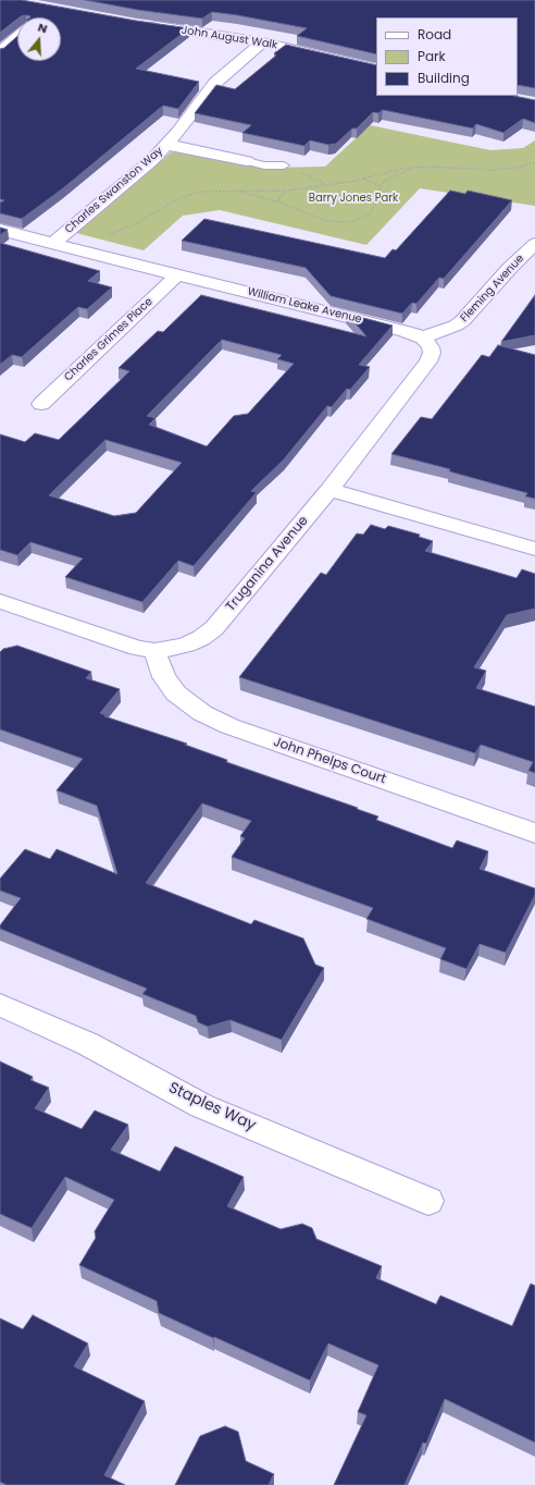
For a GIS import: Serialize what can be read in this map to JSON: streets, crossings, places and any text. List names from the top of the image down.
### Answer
{
  "streets": {
    "street": [
      "John August Walk",
      "Charles Swanston Way",
      "Fleming Avenue",
      "William Leake Avenue",
      "Charles Grimes Place",
      "Truganina Avenue",
      "John Phelps Court",
      "Staples Way"
    ]
  },
  "crossings": [
    ["John August Walk", "Charles Swanston Way"],
    ["Charles Swanston Way", "William Leake Avenue"],
    ["Fleming Avenue", "William Leake Avenue"],
    ["William Leake Avenue", "Charles Grimes Place"],
    ["Truganina Avenue", "John Phelps Court"]
  ],
  "parks": ["Barry Jones Park"],
  "legend": ["Road", "Park", "Building"],
  "north": "top"
}
